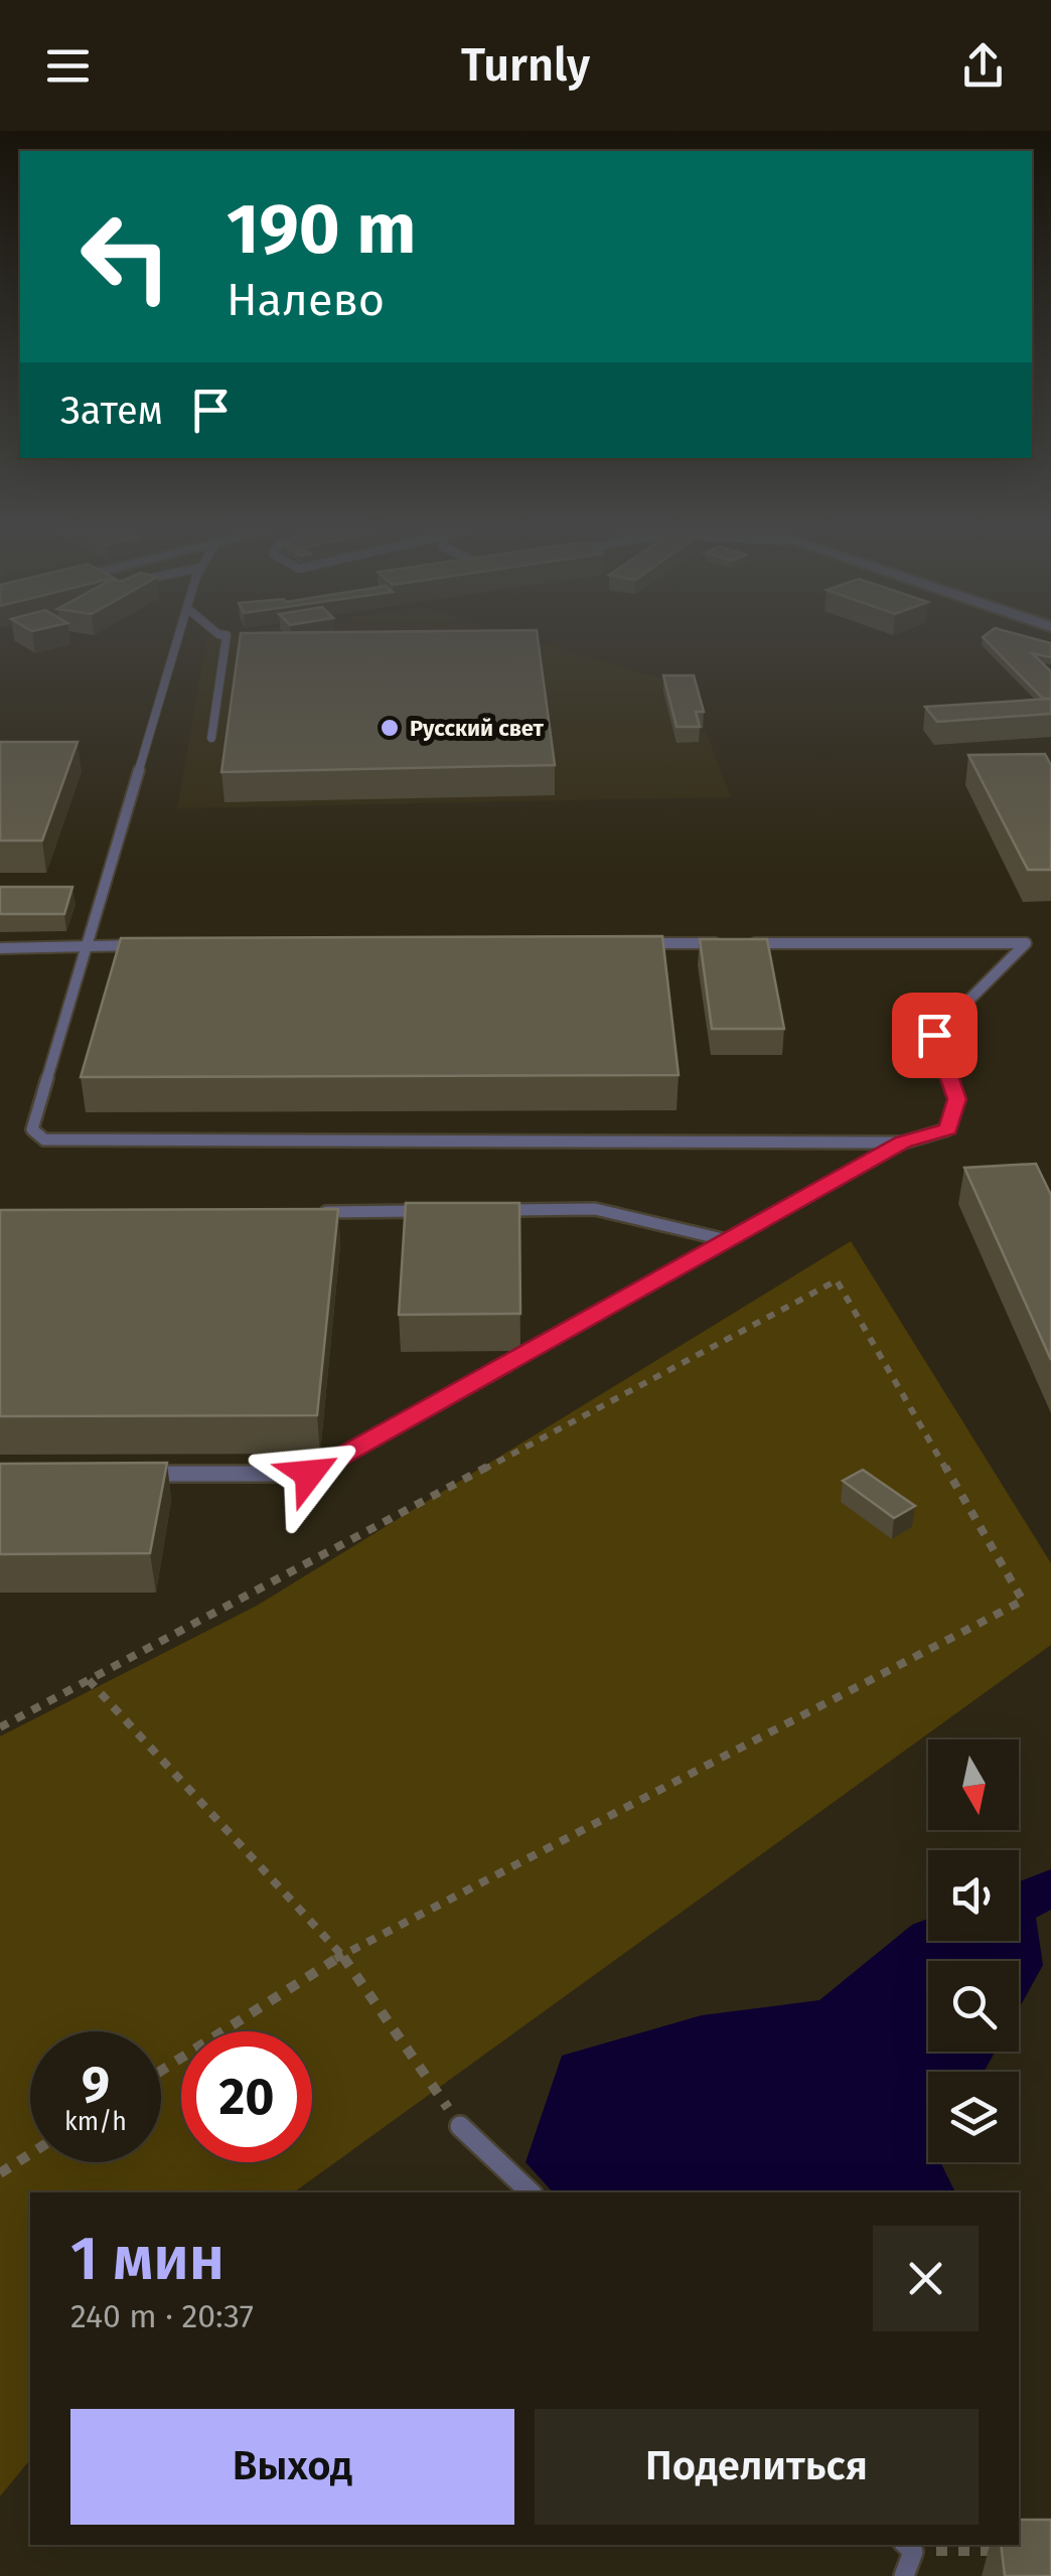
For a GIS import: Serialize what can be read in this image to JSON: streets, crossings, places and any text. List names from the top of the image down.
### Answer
{
  "places": ["Русский свет"],
  "north": "bottom",
  "page": {
    "header": "Turnly",
    "turn": ["190 m", "Налево"],
    "then": "Затем",
    "speed": "9 km/h",
    "limit": "20",
    "heading": ["1 мин", "240 m · 20:37"],
    "buttons": ["Выход", "Поделиться"]
  }
}
